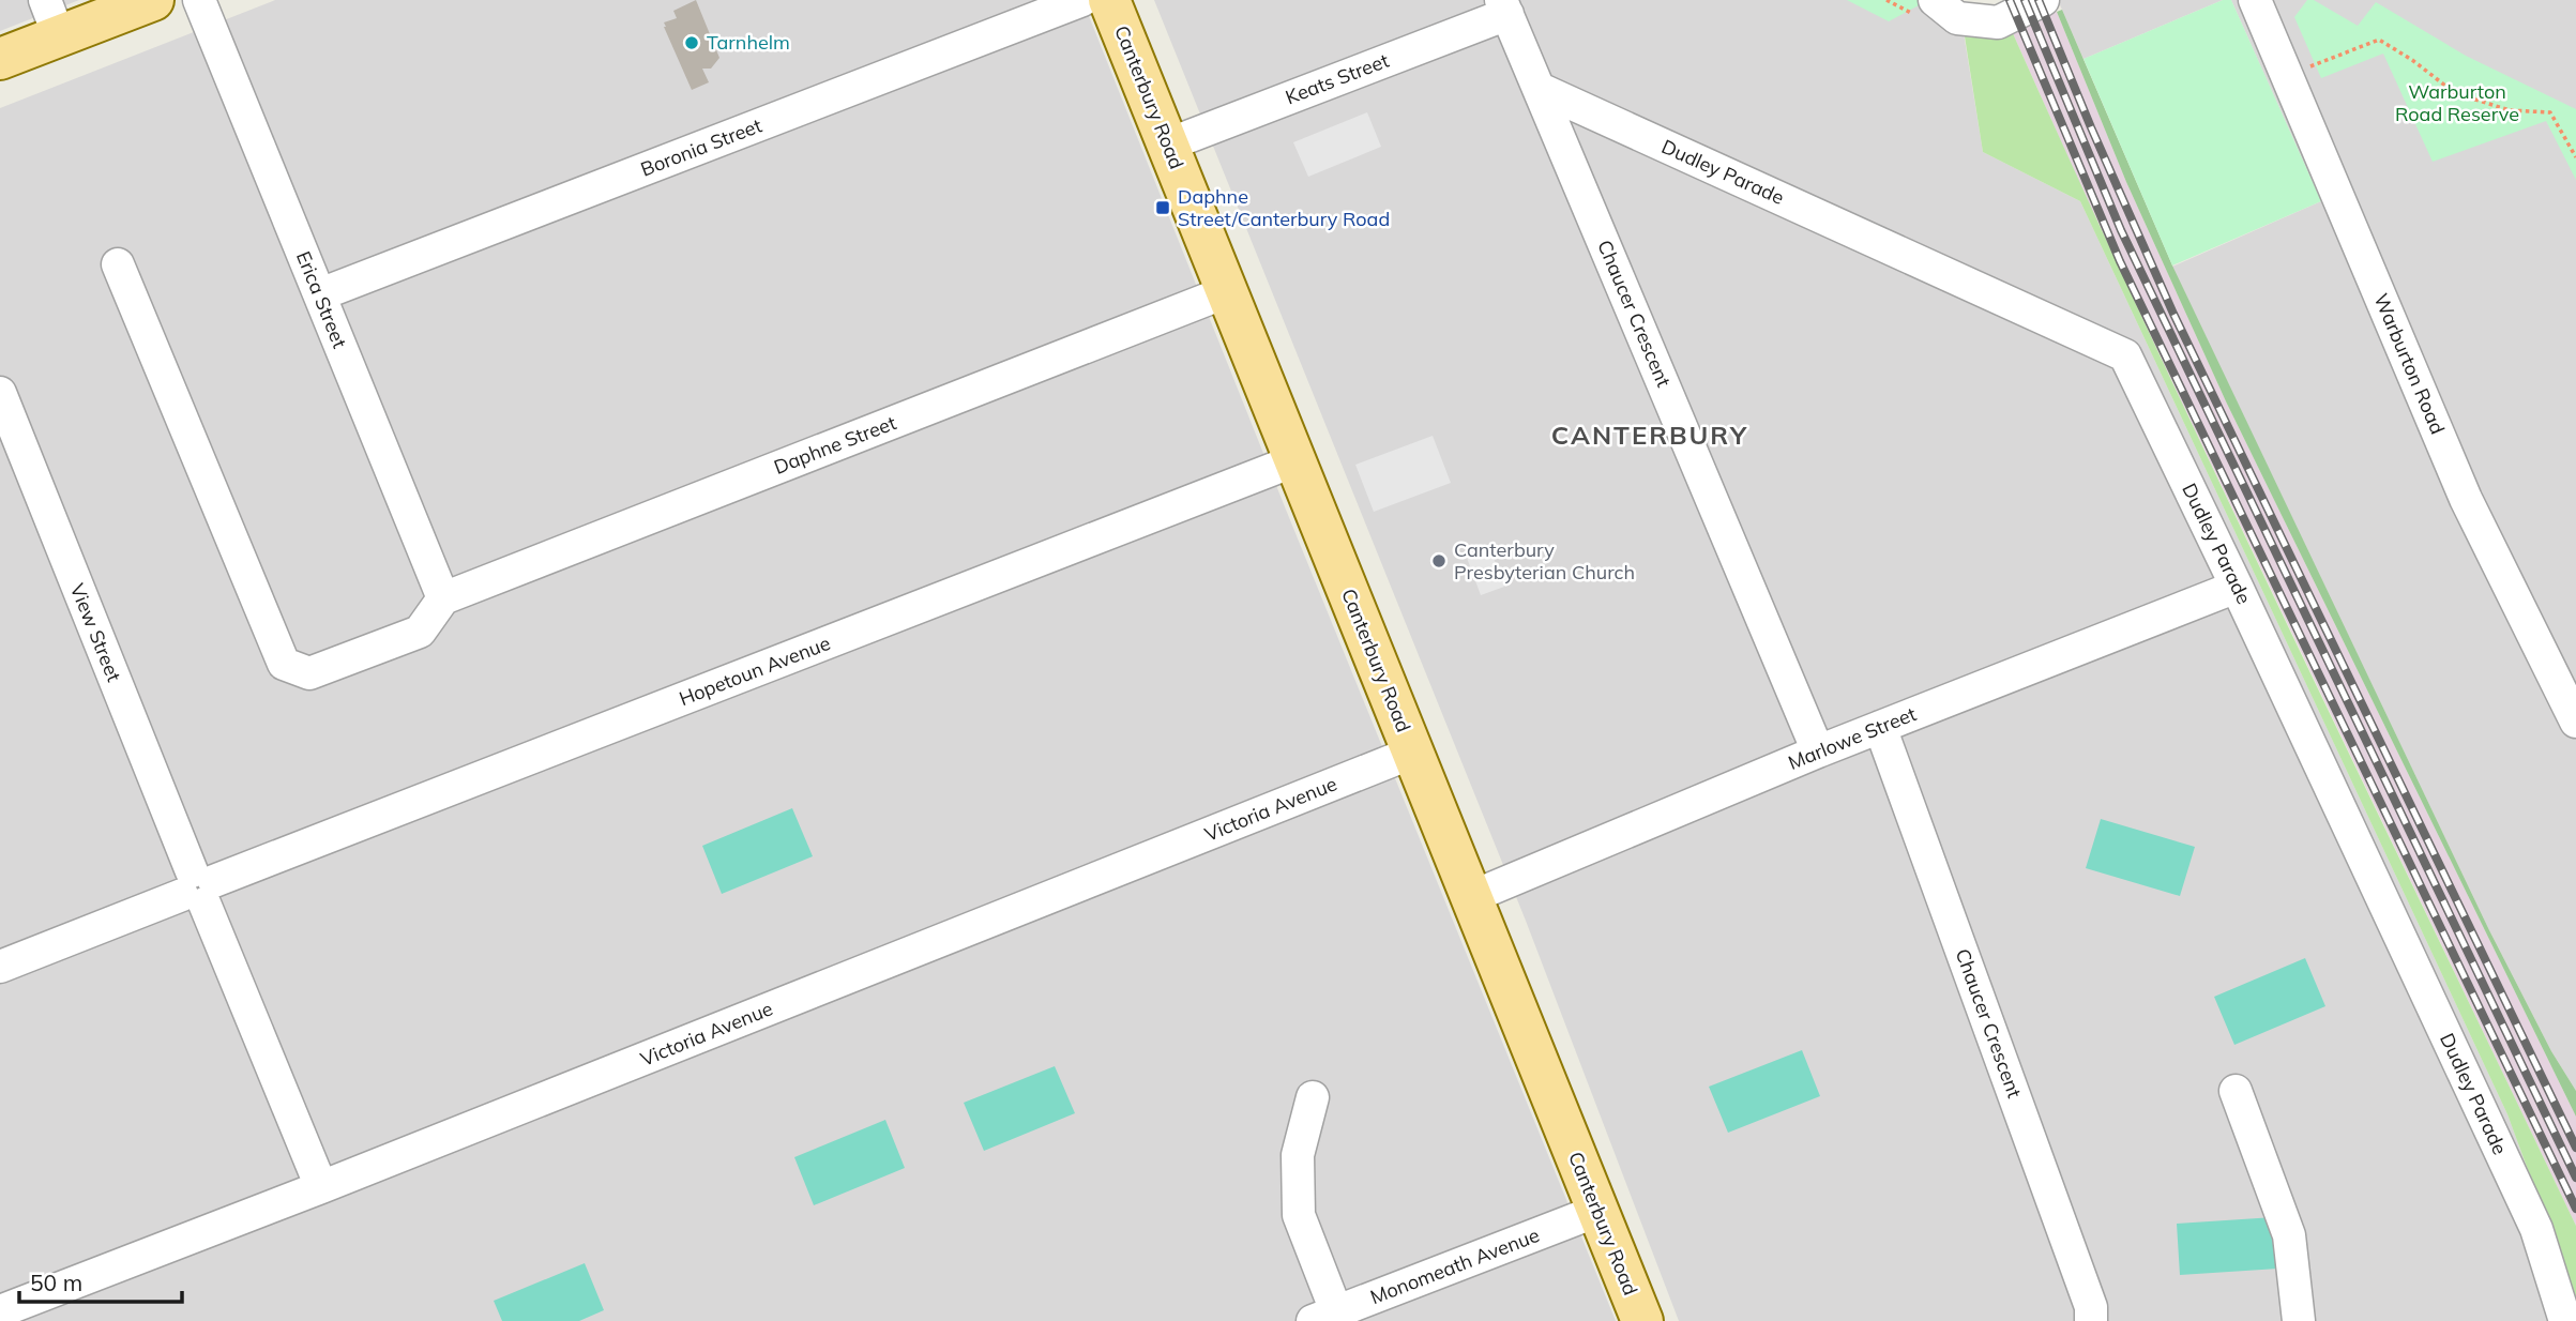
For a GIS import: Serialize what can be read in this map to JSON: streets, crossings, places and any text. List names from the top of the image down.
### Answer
{
  "streets": {
    "main road": ["Canterbury Road"],
    "street": [
      "Keats Street",
      "Boronia Street",
      "Dudley Parade",
      "Erica Street",
      "Chaucer Crescent",
      "Warburton Road",
      "Daphne Street",
      "View Street",
      "Hopetoun Avenue",
      "Marlowe Street",
      "Victoria Avenue",
      "Monomeath Avenue"
    ]
  },
  "crossings": [
    ["Keats Street", "Canterbury Road"],
    ["Keats Street", "Chaucer Crescent"],
    ["Canterbury Road", "Daphne Street"],
    ["Canterbury Road", "Hopetoun Avenue"],
    ["Canterbury Road", "Marlowe Street"],
    ["Canterbury Road", "Victoria Avenue"],
    ["Canterbury Road", "Monomeath Avenue"],
    ["Boronia Street", "Erica Street"],
    ["Dudley Parade", "Chaucer Crescent"],
    ["Dudley Parade", "Marlowe Street"],
    ["Erica Street", "Daphne Street"],
    ["Chaucer Crescent", "Marlowe Street"],
    ["View Street", "Hopetoun Avenue"],
    ["View Street", "Victoria Avenue"]
  ],
  "districts": ["CANTERBURY"],
  "parks": ["Warburton Road Reserve"],
  "places": {
    "other": ["Tarnhelm", "Canterbury Presbyterian Church"],
    "transit": ["Daphne Street/Canterbury Road"]
  },
  "scale_bar": "50 m"
}
